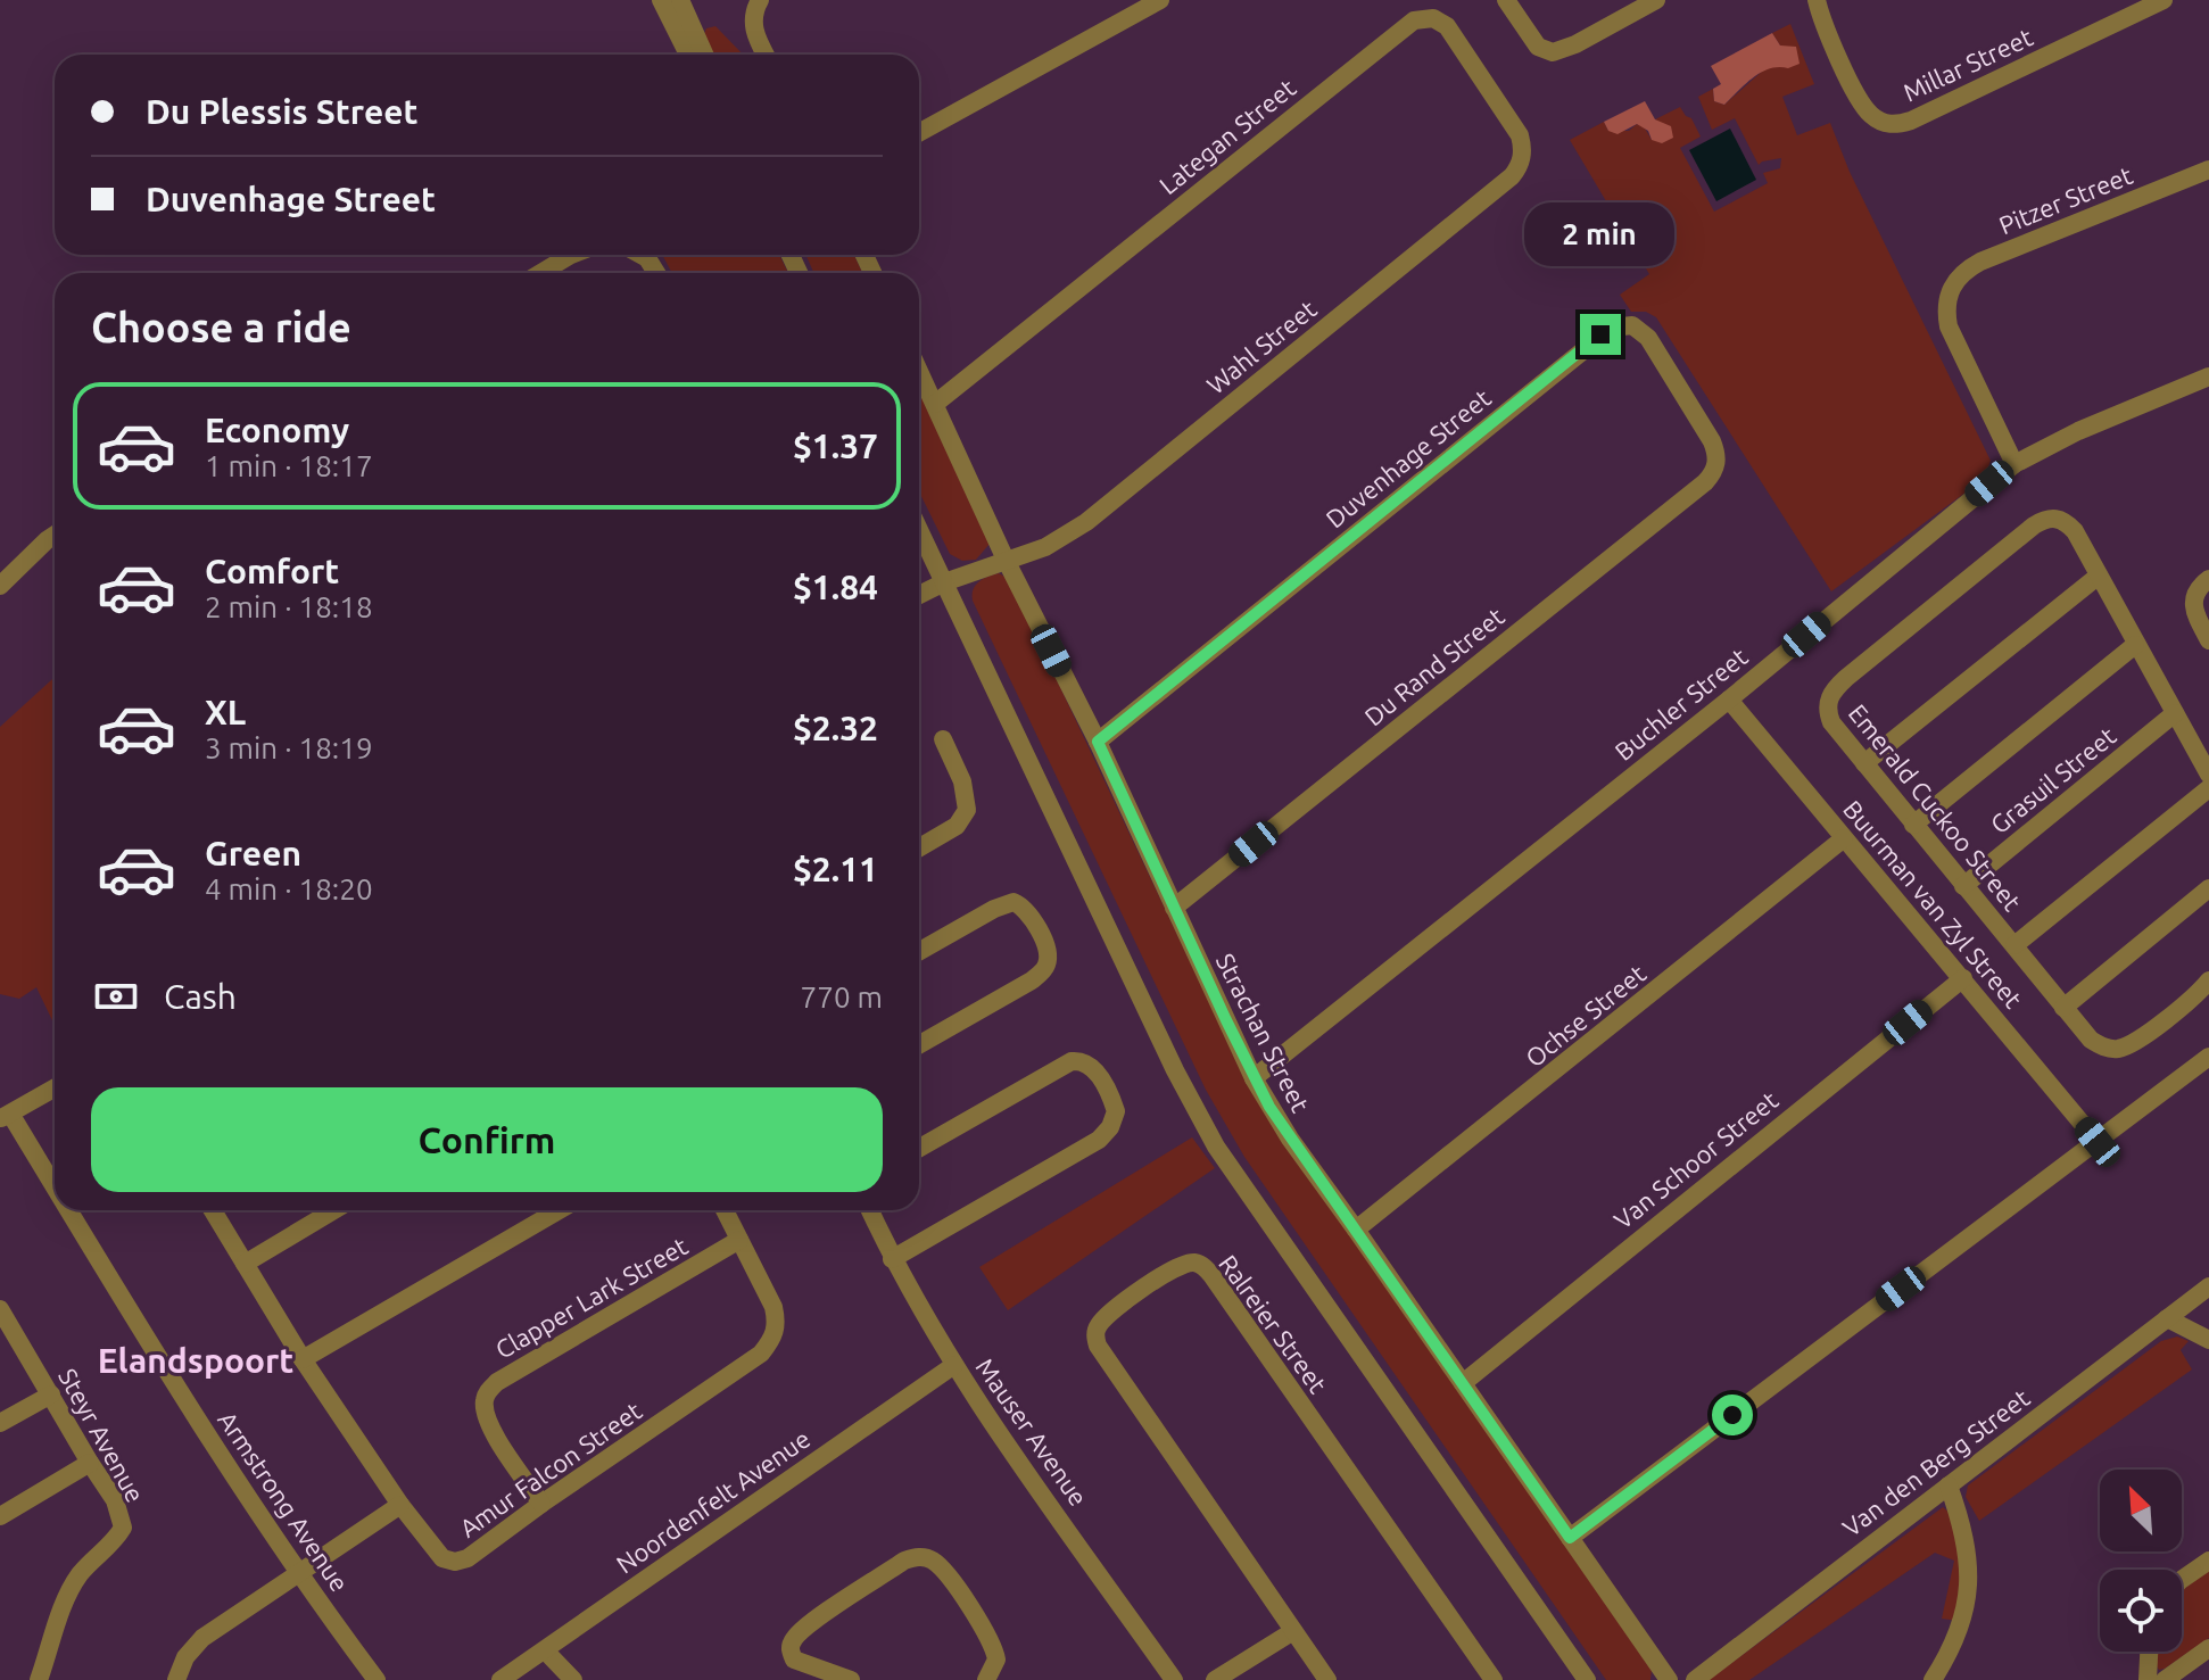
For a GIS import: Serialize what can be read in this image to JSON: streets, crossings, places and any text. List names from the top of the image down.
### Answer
{
  "streets": {
    "street": [
      "Millar Street",
      "Lategan Street",
      "Pitzer Street",
      "Wahl Street",
      "Duvenhage Street",
      "Du Rand Street",
      "Buchler Street",
      "Grasuil Street",
      "Emerald Cuckoo Street",
      "Buurman van Zyl Street",
      "Ochse Street",
      "Strachan Street",
      "Van Schoor Street",
      "Clapper Lark Street",
      "Ralreier Street",
      "Mauser Avenue",
      "Steyr Avenue",
      "Van den Berg Street",
      "Amur Falcon Street",
      "Armstrong Avenue",
      "Noordenfelt Avenue"
    ]
  },
  "crossings": [
    ["Lategan Street", "Wahl Street"],
    ["Lategan Street", "Strachan Street"],
    ["Pitzer Street", "Buchler Street"],
    ["Wahl Street", "Strachan Street"],
    ["Duvenhage Street", "Du Rand Street"],
    ["Duvenhage Street", "Strachan Street"],
    ["Du Rand Street", "Strachan Street"],
    ["Buchler Street", "Buurman van Zyl Street"],
    ["Buchler Street", "Strachan Street"],
    ["Grasuil Street", "Emerald Cuckoo Street"],
    ["Buurman van Zyl Street", "Ochse Street"],
    ["Buurman van Zyl Street", "Van Schoor Street"],
    ["Ochse Street", "Strachan Street"],
    ["Strachan Street", "Van Schoor Street"],
    ["Clapper Lark Street", "Amur Falcon Street"],
    ["Mauser Avenue", "Noordenfelt Avenue"]
  ],
  "districts": ["Elandspoort"],
  "north": "top left",
  "page": {
    "banner": ["Du Plessis Street", "Duvenhage Street"],
    "bubble": "2 min",
    "heading": "Choose a ride",
    "list": [
      {
        "name": "Economy",
        "note": "1 min · 18:17",
        "value": "$1.37"
      },
      {
        "name": "Comfort",
        "note": "2 min · 18:18",
        "value": "$1.84"
      },
      {
        "name": "XL",
        "note": "3 min · 18:19",
        "value": "$2.32"
      },
      {
        "name": "Green",
        "note": "4 min · 18:20",
        "value": "$2.11"
      }
    ],
    "pay": ["Cash", "770 m"],
    "buttons": "Confirm"
  }
}
